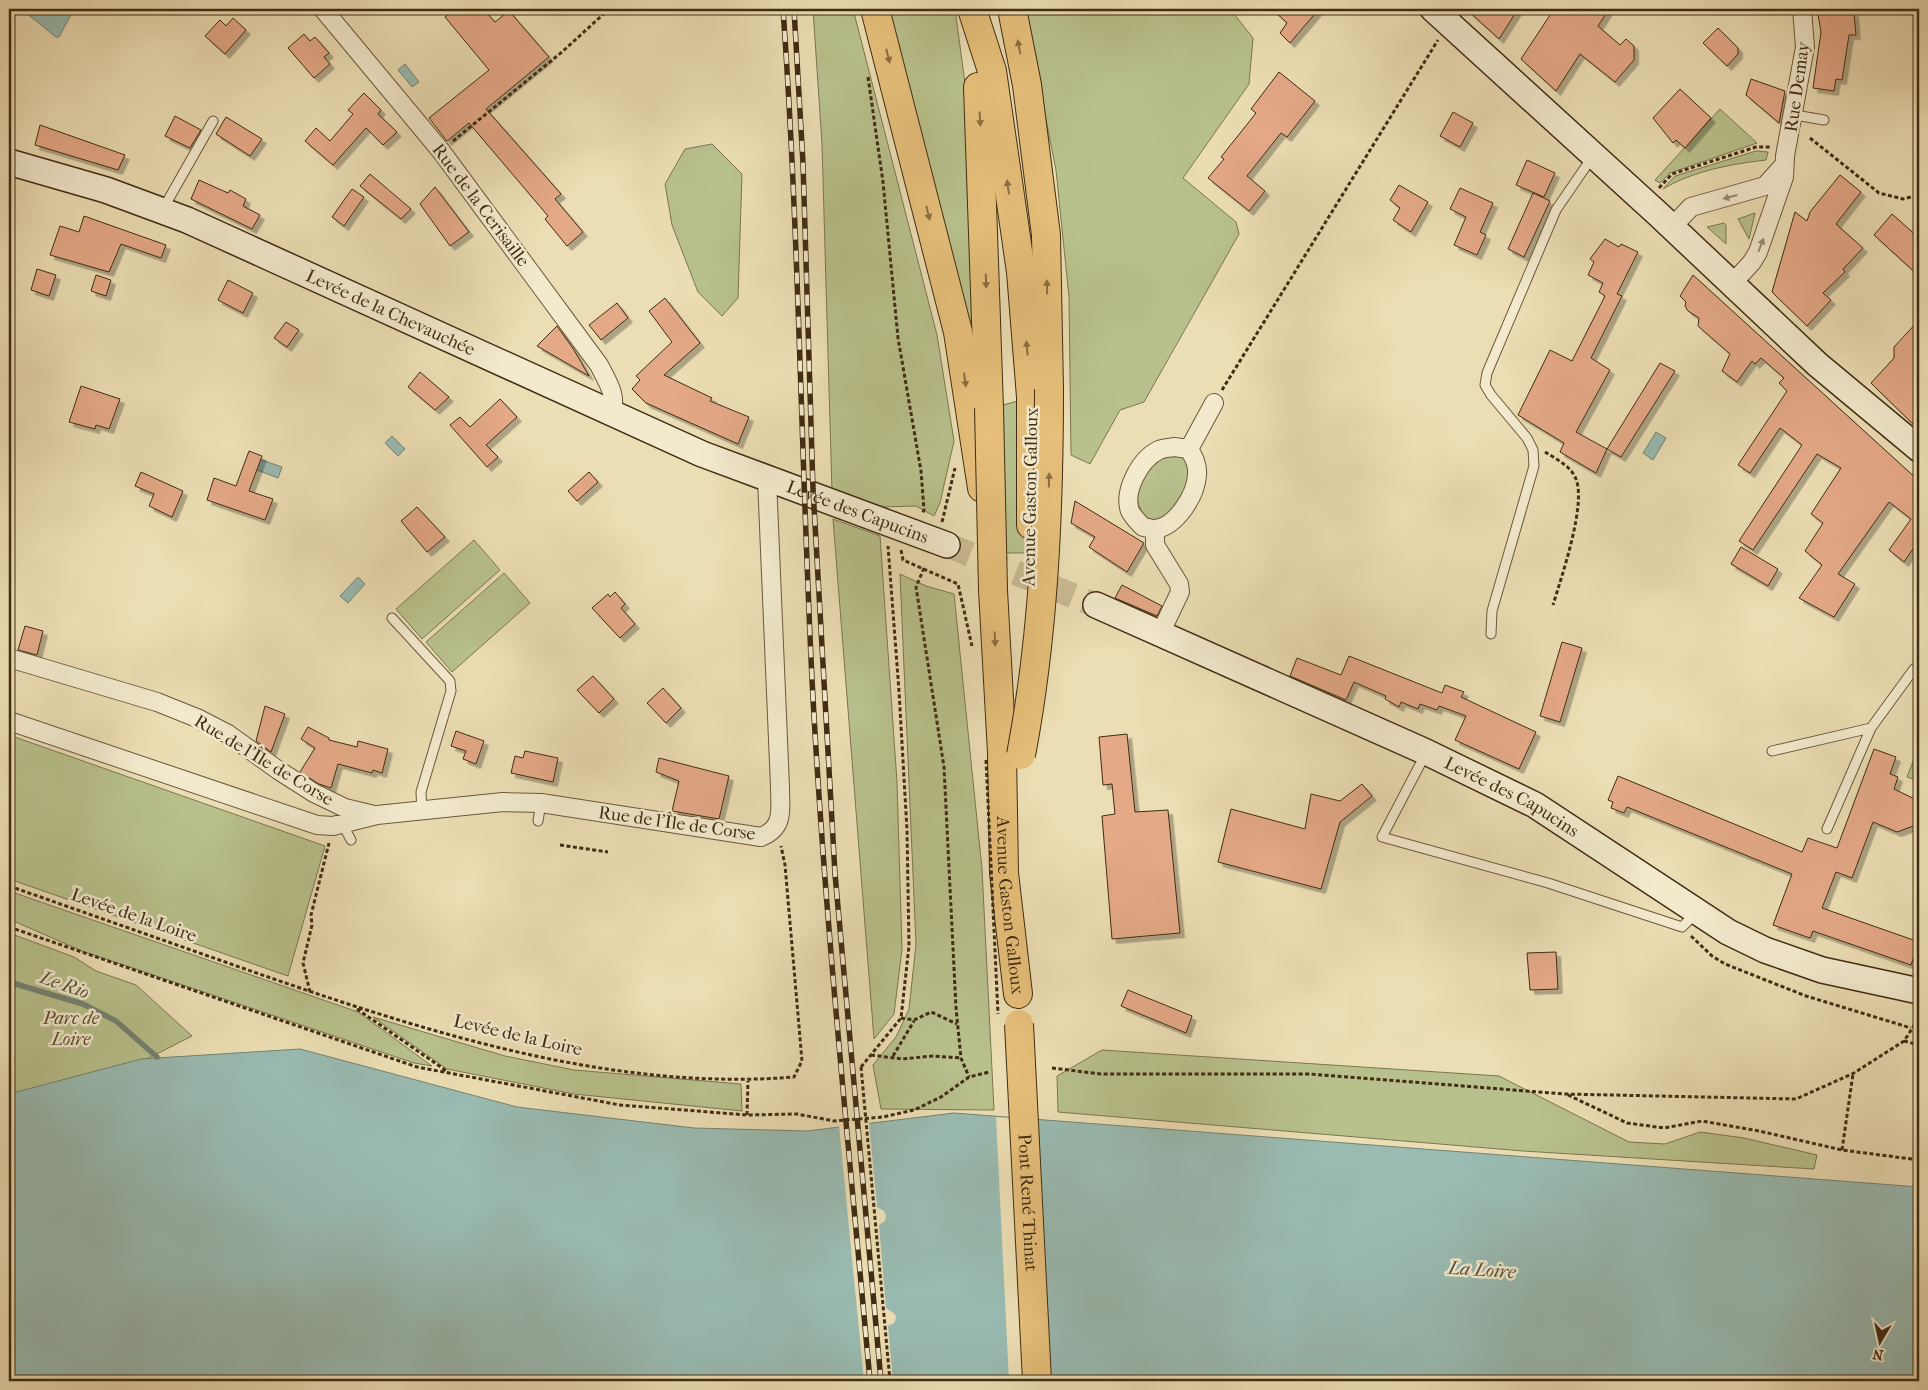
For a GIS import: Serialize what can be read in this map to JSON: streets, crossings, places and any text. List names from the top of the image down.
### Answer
{
  "streets": {
    "main road": ["Avenue Gaston Galloux", "Pont René Thinat"],
    "street": [
      "Rue Demay",
      "Rue de la Cerisaille",
      "Levée de la Chevauchée",
      "Levée des Capucins",
      "Rue de l'Île de Corse"
    ],
    "path": ["Levée de la Loire"]
  },
  "crossings": [
    ["Rue de la Cerisaille", "Levée de la Chevauchée"],
    ["Levée de la Chevauchée", "Levée des Capucins"],
    ["Levée de la Chevauchée", "Rue de l'Île de Corse"],
    ["Avenue Gaston Galloux", "Pont René Thinat"],
    ["Levée des Capucins", "Rue de l'Île de Corse"],
    ["Rue de l'Île de Corse", "Levée de la Loire"]
  ],
  "water": ["Le Rio", "La Loire"],
  "parks": ["Parc de Loire"],
  "north": "bottom"
}
